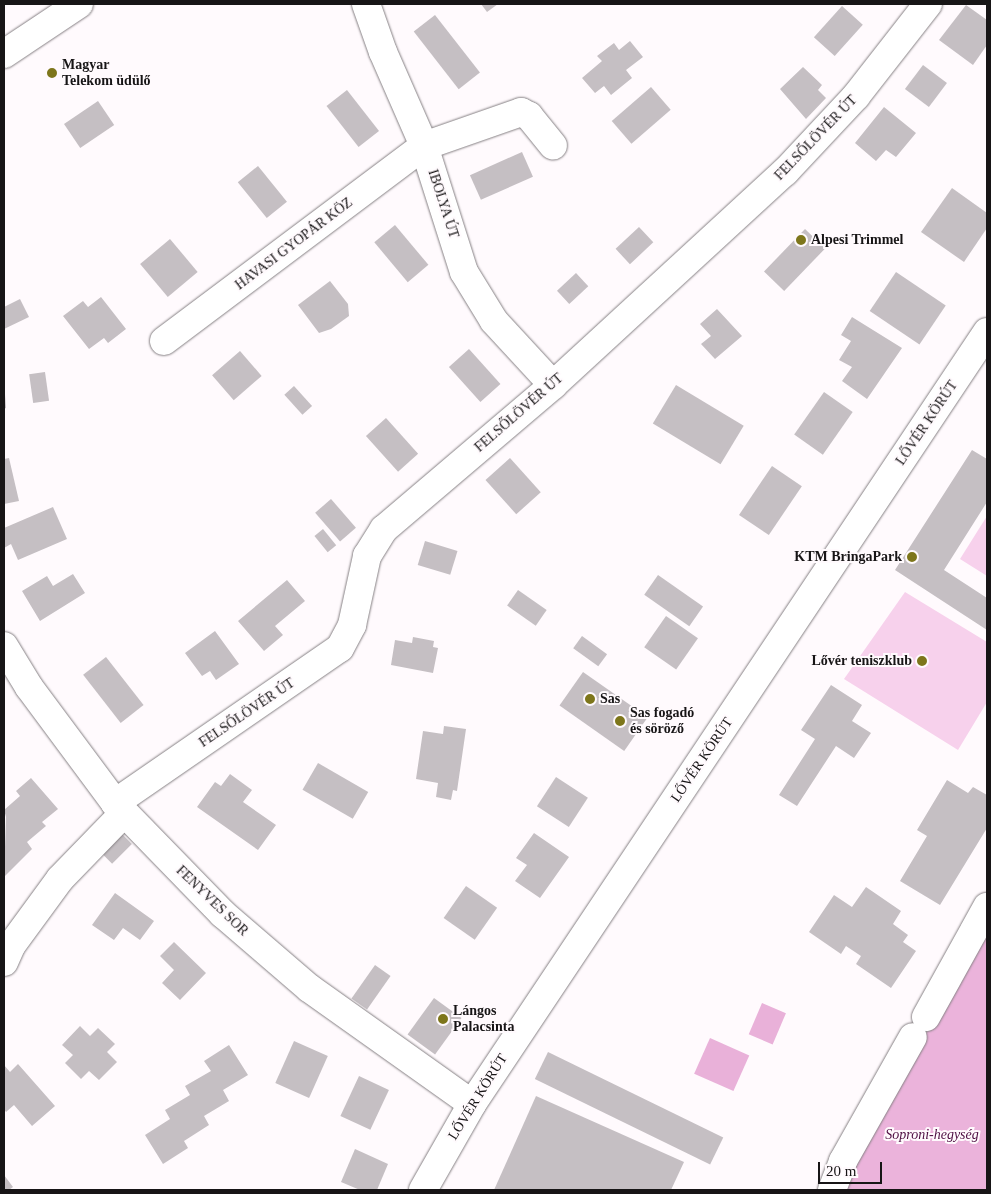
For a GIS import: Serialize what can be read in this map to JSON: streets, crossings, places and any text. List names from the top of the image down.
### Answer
{
  "streets": {
    "street": [
      "FELSŐLÖVÉR ÚT",
      "IBOLYA ÚT",
      "HAVASI GYOPÁR KÖZ",
      "LŐVÉR KÖRÚT",
      "FENYVES SOR"
    ]
  },
  "crossings": [
    ["FELSŐLÖVÉR ÚT", "IBOLYA ÚT"],
    ["FELSŐLÖVÉR ÚT", "FENYVES SOR"],
    ["IBOLYA ÚT", "HAVASI GYOPÁR KÖZ"],
    ["LŐVÉR KÖRÚT", "FENYVES SOR"]
  ],
  "parks": ["Soproni-hegység"],
  "places": [
    "Magyar Telekom üdülő",
    "Alpesi Trimmel",
    "KTM BringaPark",
    "Lővér teniszklub",
    "Sas",
    "Sas fogadó és söröző",
    "Lángos Palacsinta"
  ],
  "scale_bar": "20 m"
}
